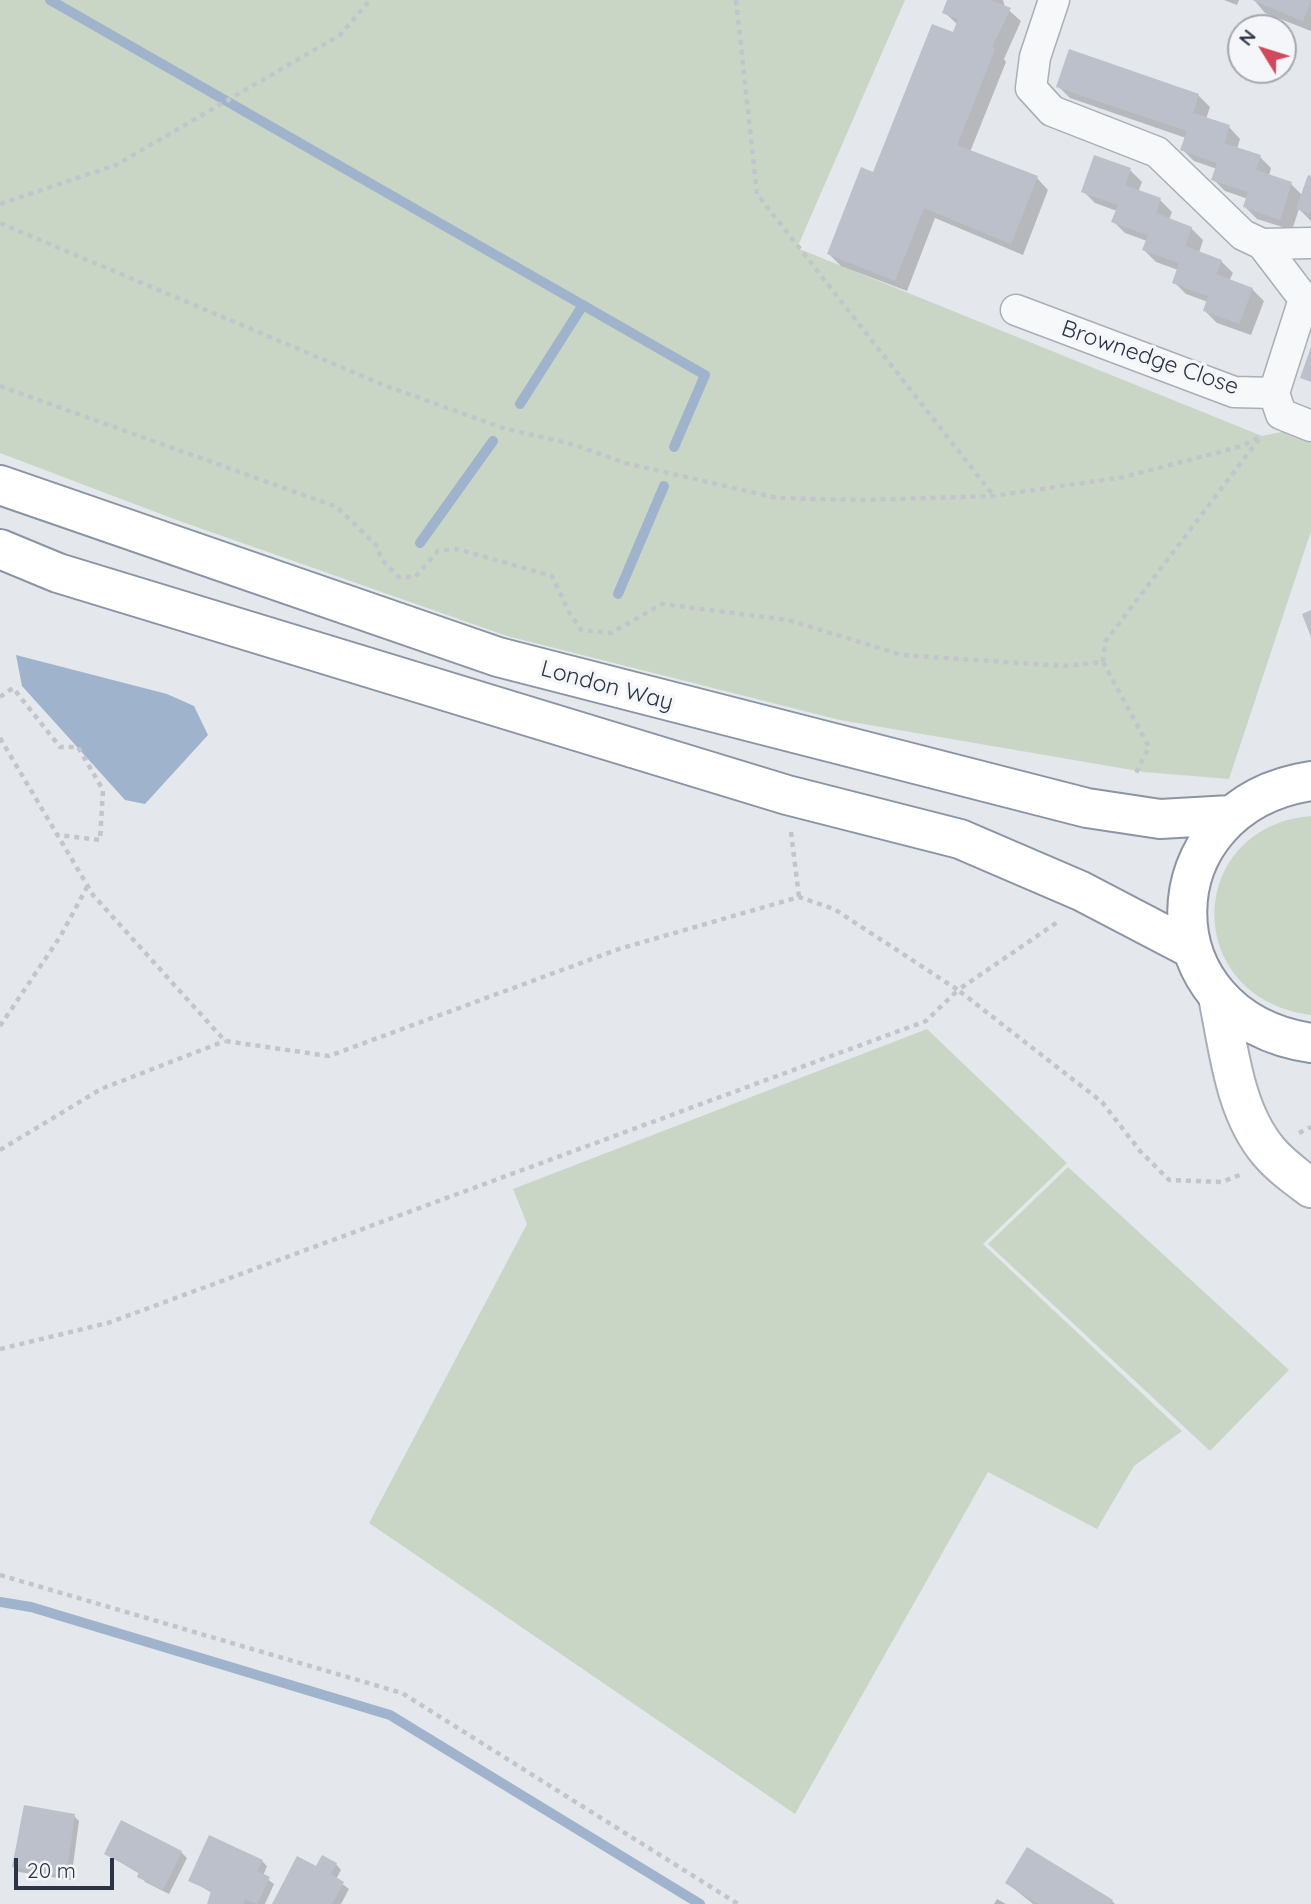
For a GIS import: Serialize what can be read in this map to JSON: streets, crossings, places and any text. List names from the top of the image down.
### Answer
{
  "streets": {
    "main road": ["London Way"],
    "street": ["Brownedge Close"]
  },
  "scale_bar": "20 m",
  "north": "top left"
}
